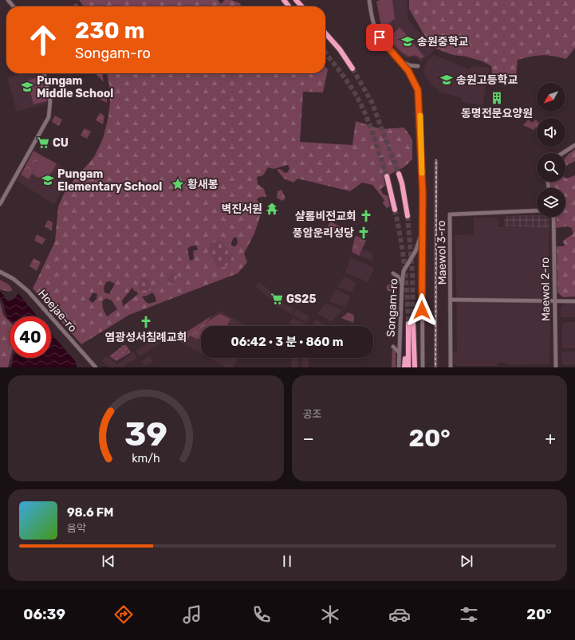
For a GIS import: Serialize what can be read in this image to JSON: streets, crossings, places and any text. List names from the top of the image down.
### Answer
{
  "streets": {
    "street": [
      "Maewol 3-ro",
      "Maewol 2-ro",
      "Songam-ro",
      "Hoejae-ro"
    ]
  },
  "places": {
    "school or university": [
      "송원중학교",
      "송원고등학교",
      "Pungam Middle School",
      "Pungam Elementary School"
    ],
    "building": ["동명전문요양원"],
    "supermarket": ["CU", "GS25"],
    "place": ["황새봉"],
    "temple": ["벽진서원"],
    "church": ["샬롬비전교회", "풍암운리성당", "염광성서침례교회"]
  },
  "north": "bottom left",
  "page": {
    "turn": ["230 m", "Songam-ro"],
    "limit": "40",
    "trip": "06:42 · 3 분 · 860 m",
    "tile": "공조",
    "heat": ["−", "20°", "+"],
    "song": ["98.6 FM", "음악"],
    "tabs": ["06:39", "20°"],
    "gauge": ["39", "km/h"]
  }
}
